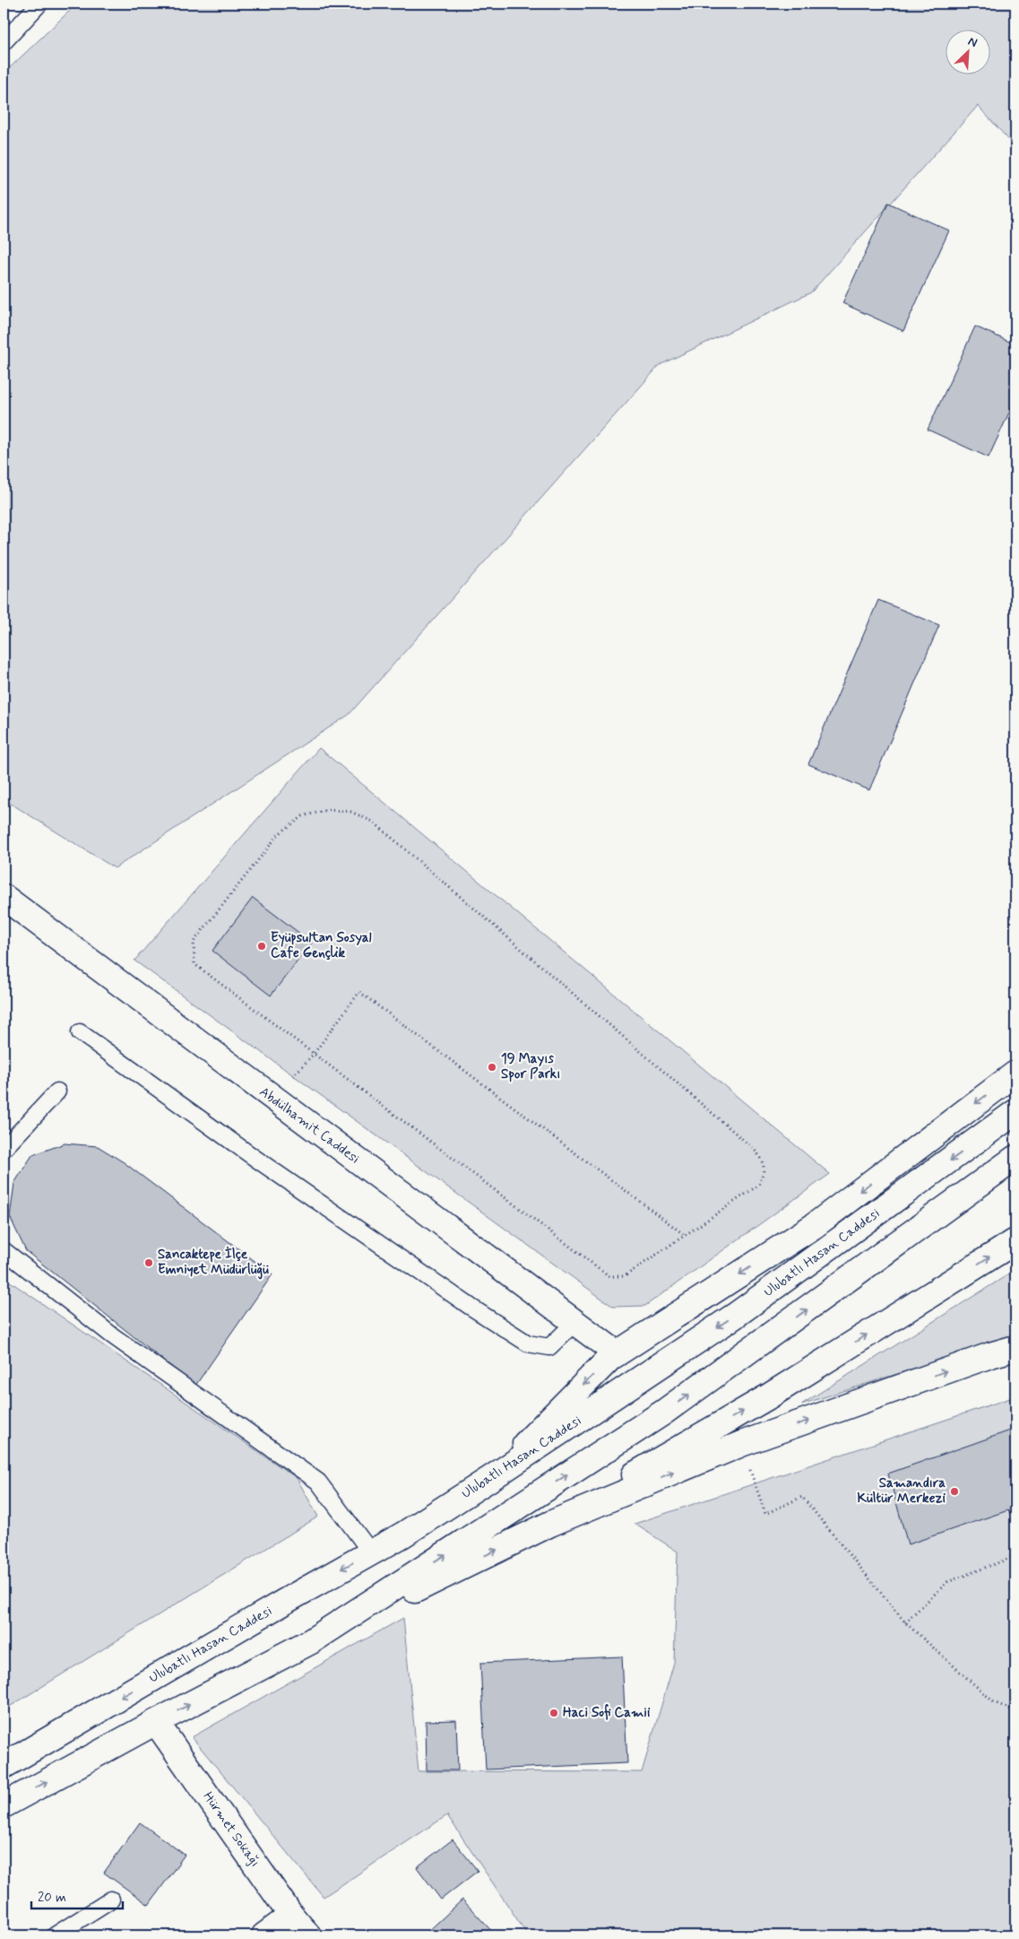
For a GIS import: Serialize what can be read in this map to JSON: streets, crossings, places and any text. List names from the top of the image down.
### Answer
{
  "streets": {
    "main road": ["Abdülhamit Caddesi", "Ulubatlı Hasan Caddesi", "Hürmet Sokağı"]
  },
  "places": [
    "Eyüpsultan Sosyal Cafe Gençlik",
    "19 Mayıs Spor Parkı",
    "Sancaktepe İlçe Emniyet Müdürlüğü",
    "Samandıra Kültür Merkezi",
    "Haci Sofi Camii"
  ],
  "scale_bar": "20 m",
  "north": "top right"
}
